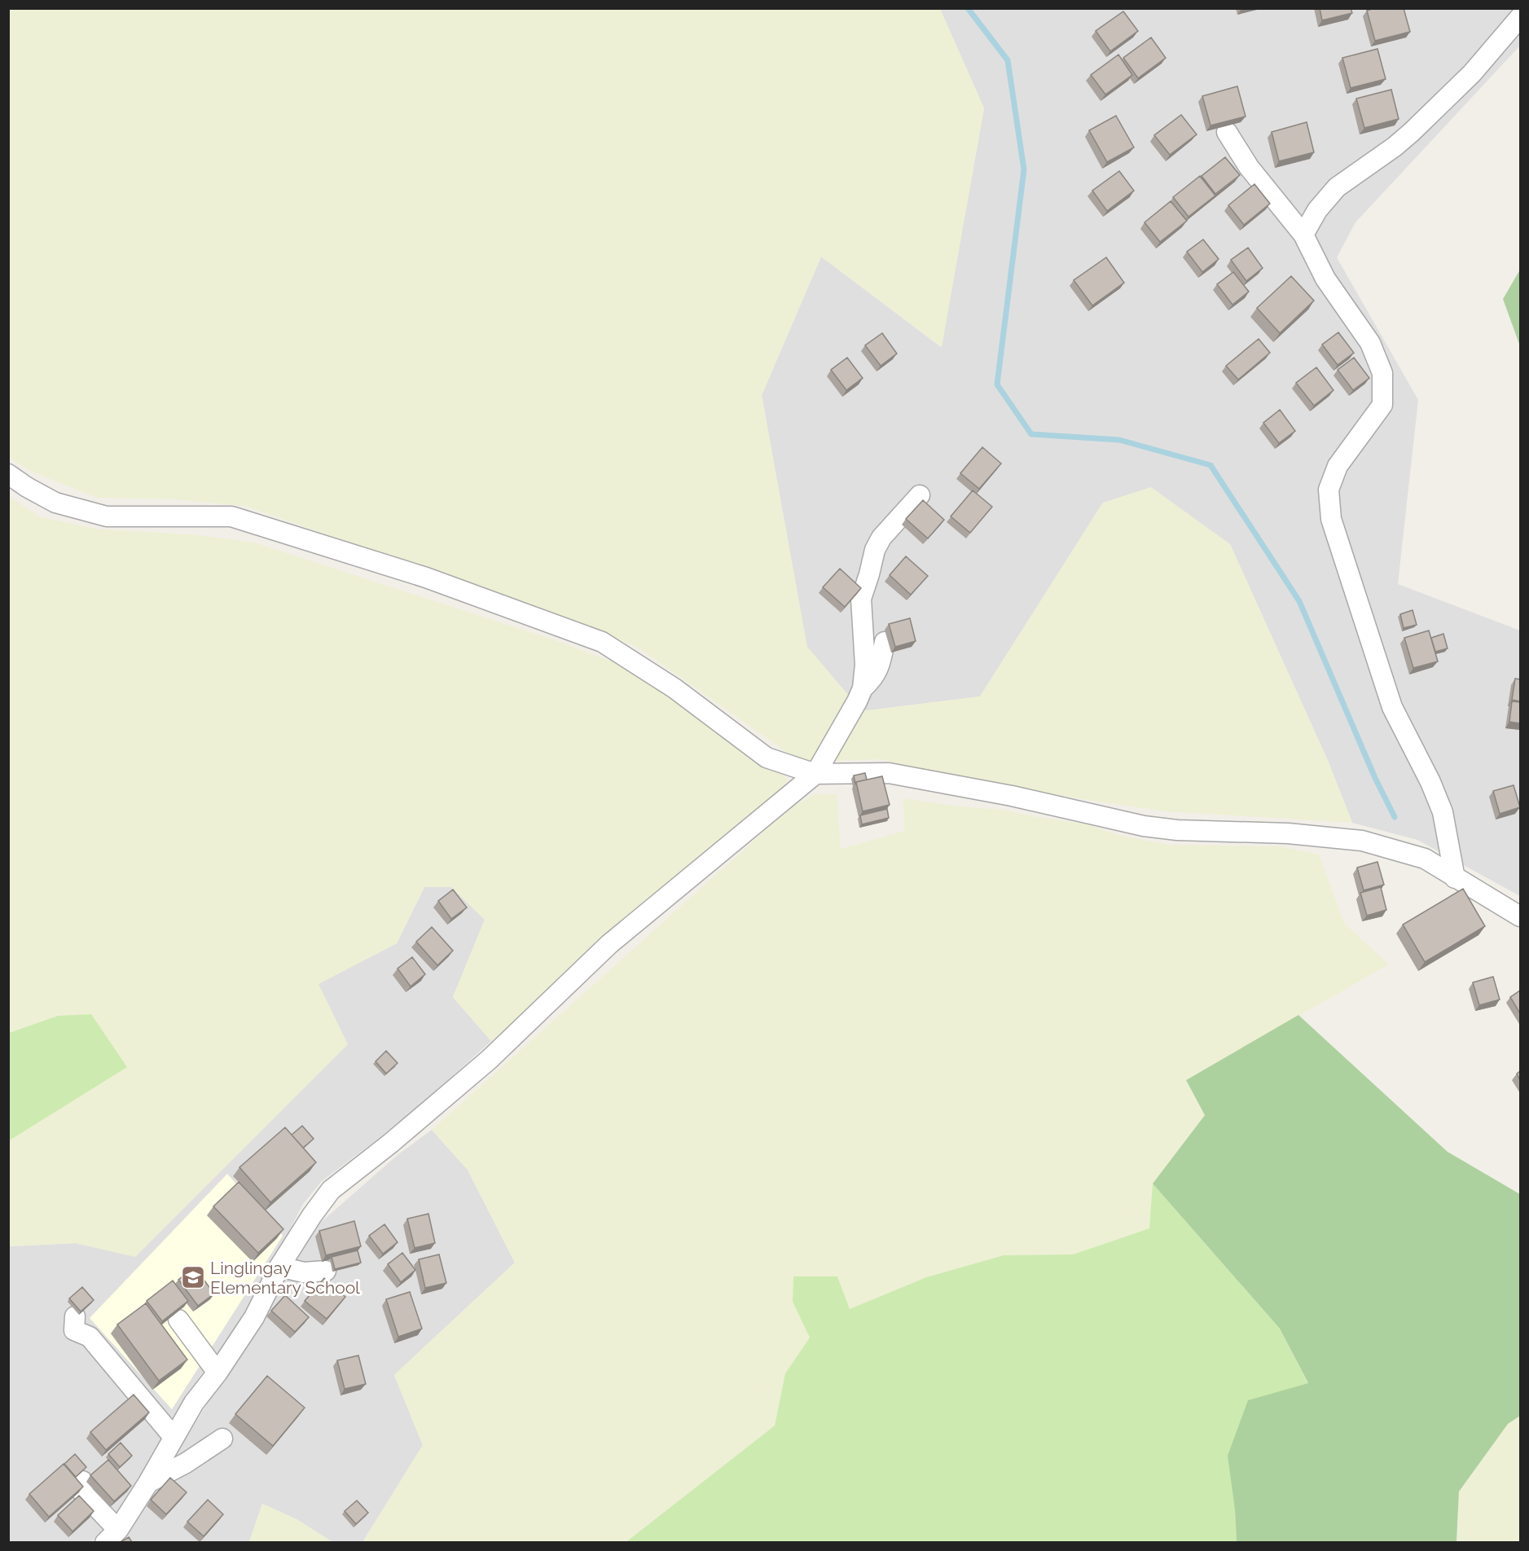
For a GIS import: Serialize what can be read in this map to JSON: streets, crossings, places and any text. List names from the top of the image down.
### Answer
{
  "places": {
    "school or university": ["Linglingay Elementary School"]
  }
}
